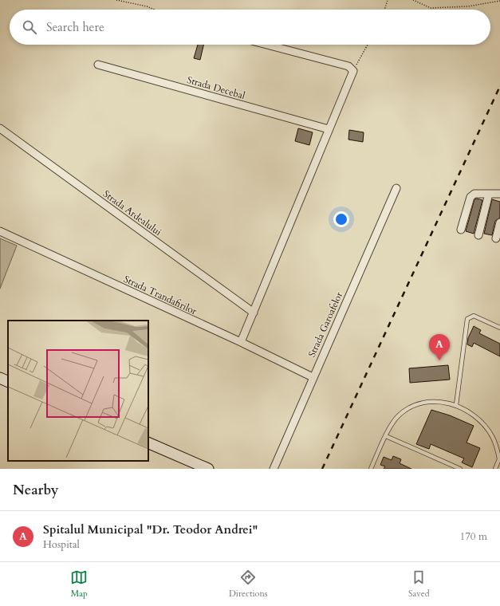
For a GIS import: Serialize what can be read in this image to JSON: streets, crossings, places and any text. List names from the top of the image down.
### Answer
{
  "streets": {
    "street": [
      "Strada Decebal",
      "Strada Ardealului",
      "Strada Trandafirilor",
      "Strada Garoafelor"
    ]
  },
  "crossings": [
    ["Strada Trandafirilor", "Strada Garoafelor"]
  ],
  "page": {
    "search": "Search here",
    "pins": "A",
    "heading": "Nearby",
    "list": [
      {
        "mark": "A",
        "name": "Spitalul Municipal \"Dr. Teodor Andrei\"",
        "note": "Hospital",
        "value": "170 m"
      }
    ],
    "nav": ["Map", "Directions", "Saved"]
  }
}
